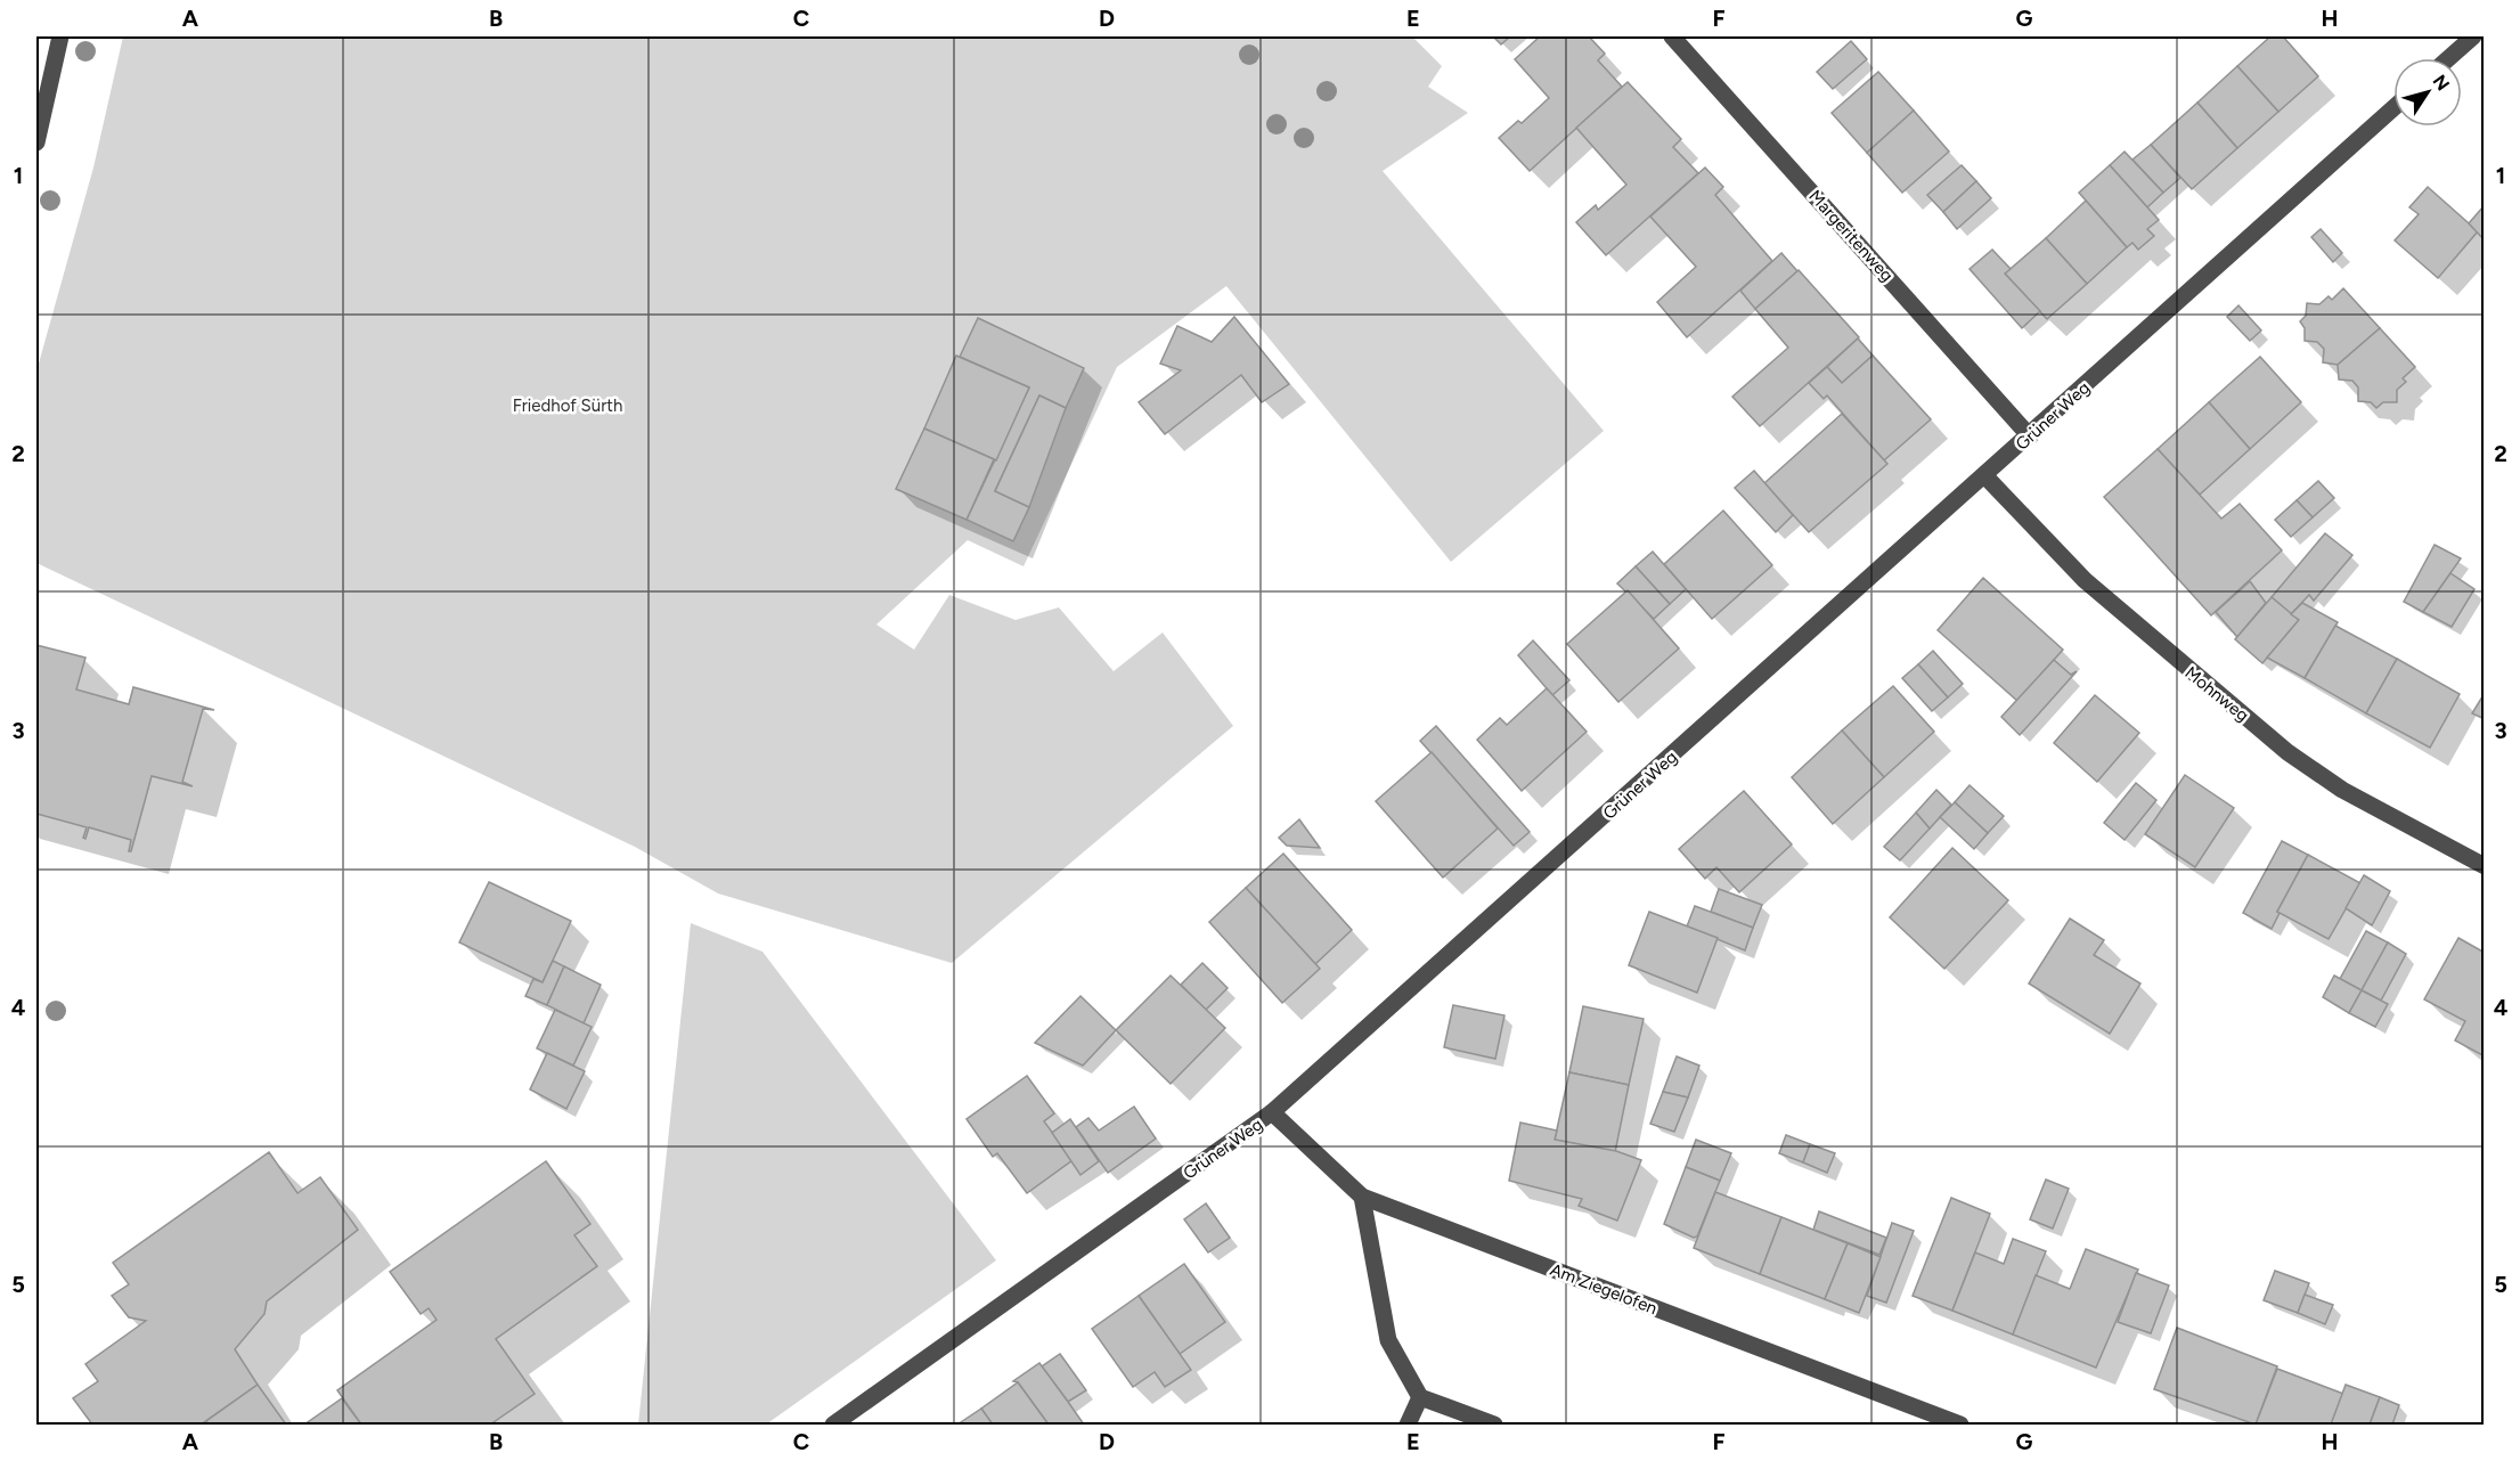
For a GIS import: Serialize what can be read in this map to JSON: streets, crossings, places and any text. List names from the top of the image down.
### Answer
{
  "streets": {
    "street": [
      "Margeritenweg",
      "Grüner Weg",
      "Mohnweg",
      "Am Ziegelofen"
    ]
  },
  "crossings": [
    ["Margeritenweg", "Grüner Weg"],
    ["Grüner Weg", "Mohnweg"],
    ["Grüner Weg", "Am Ziegelofen"]
  ],
  "parks": ["Friedhof Sürth"],
  "north": "top right",
  "grid": {
    "columns": [
      "A",
      "B",
      "C",
      "D",
      "E",
      "F",
      "G",
      "H"
    ],
    "rows": [
      "1",
      "2",
      "3",
      "4",
      "5"
    ]
  }
}
